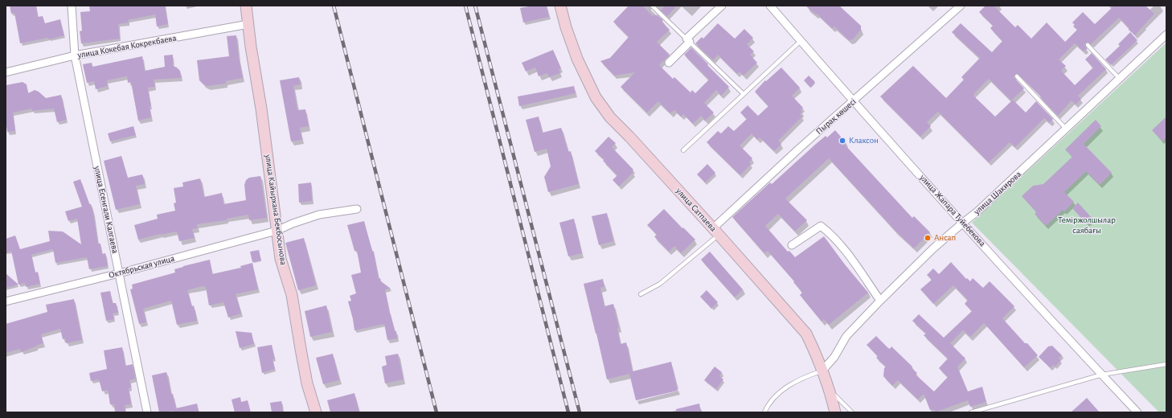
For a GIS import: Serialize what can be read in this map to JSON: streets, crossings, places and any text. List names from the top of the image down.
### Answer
{
  "streets": {
    "street": [
      "улица Кокебая Кокрекбаева",
      "Пырақ көшесі",
      "улица Шакирова",
      "улица Есенгали Калгаева",
      "улица Кайырхана Бекбосынова",
      "улица Сатпаева",
      "улица Жапара Туйебекова",
      "Октябрьская улица"
    ]
  },
  "crossings": [
    ["улица Кокебая Кокрекбаева", "улица Есенгали Калгаева"],
    ["улица Кокебая Кокрекбаева", "улица Кайырхана Бекбосынова"],
    ["Пырақ көшесі", "улица Сатпаева"],
    ["Пырақ көшесі", "улица Жапара Туйебекова"],
    ["улица Шакирова", "улица Сатпаева"],
    ["улица Шакирова", "улица Жапара Туйебекова"],
    ["улица Есенгали Калгаева", "Октябрьская улица"],
    ["улица Кайырхана Бекбосынова", "Октябрьская улица"]
  ],
  "parks": ["Теміржолшылар саябағы"],
  "places": ["Клаксон", "Ансап"]
}
